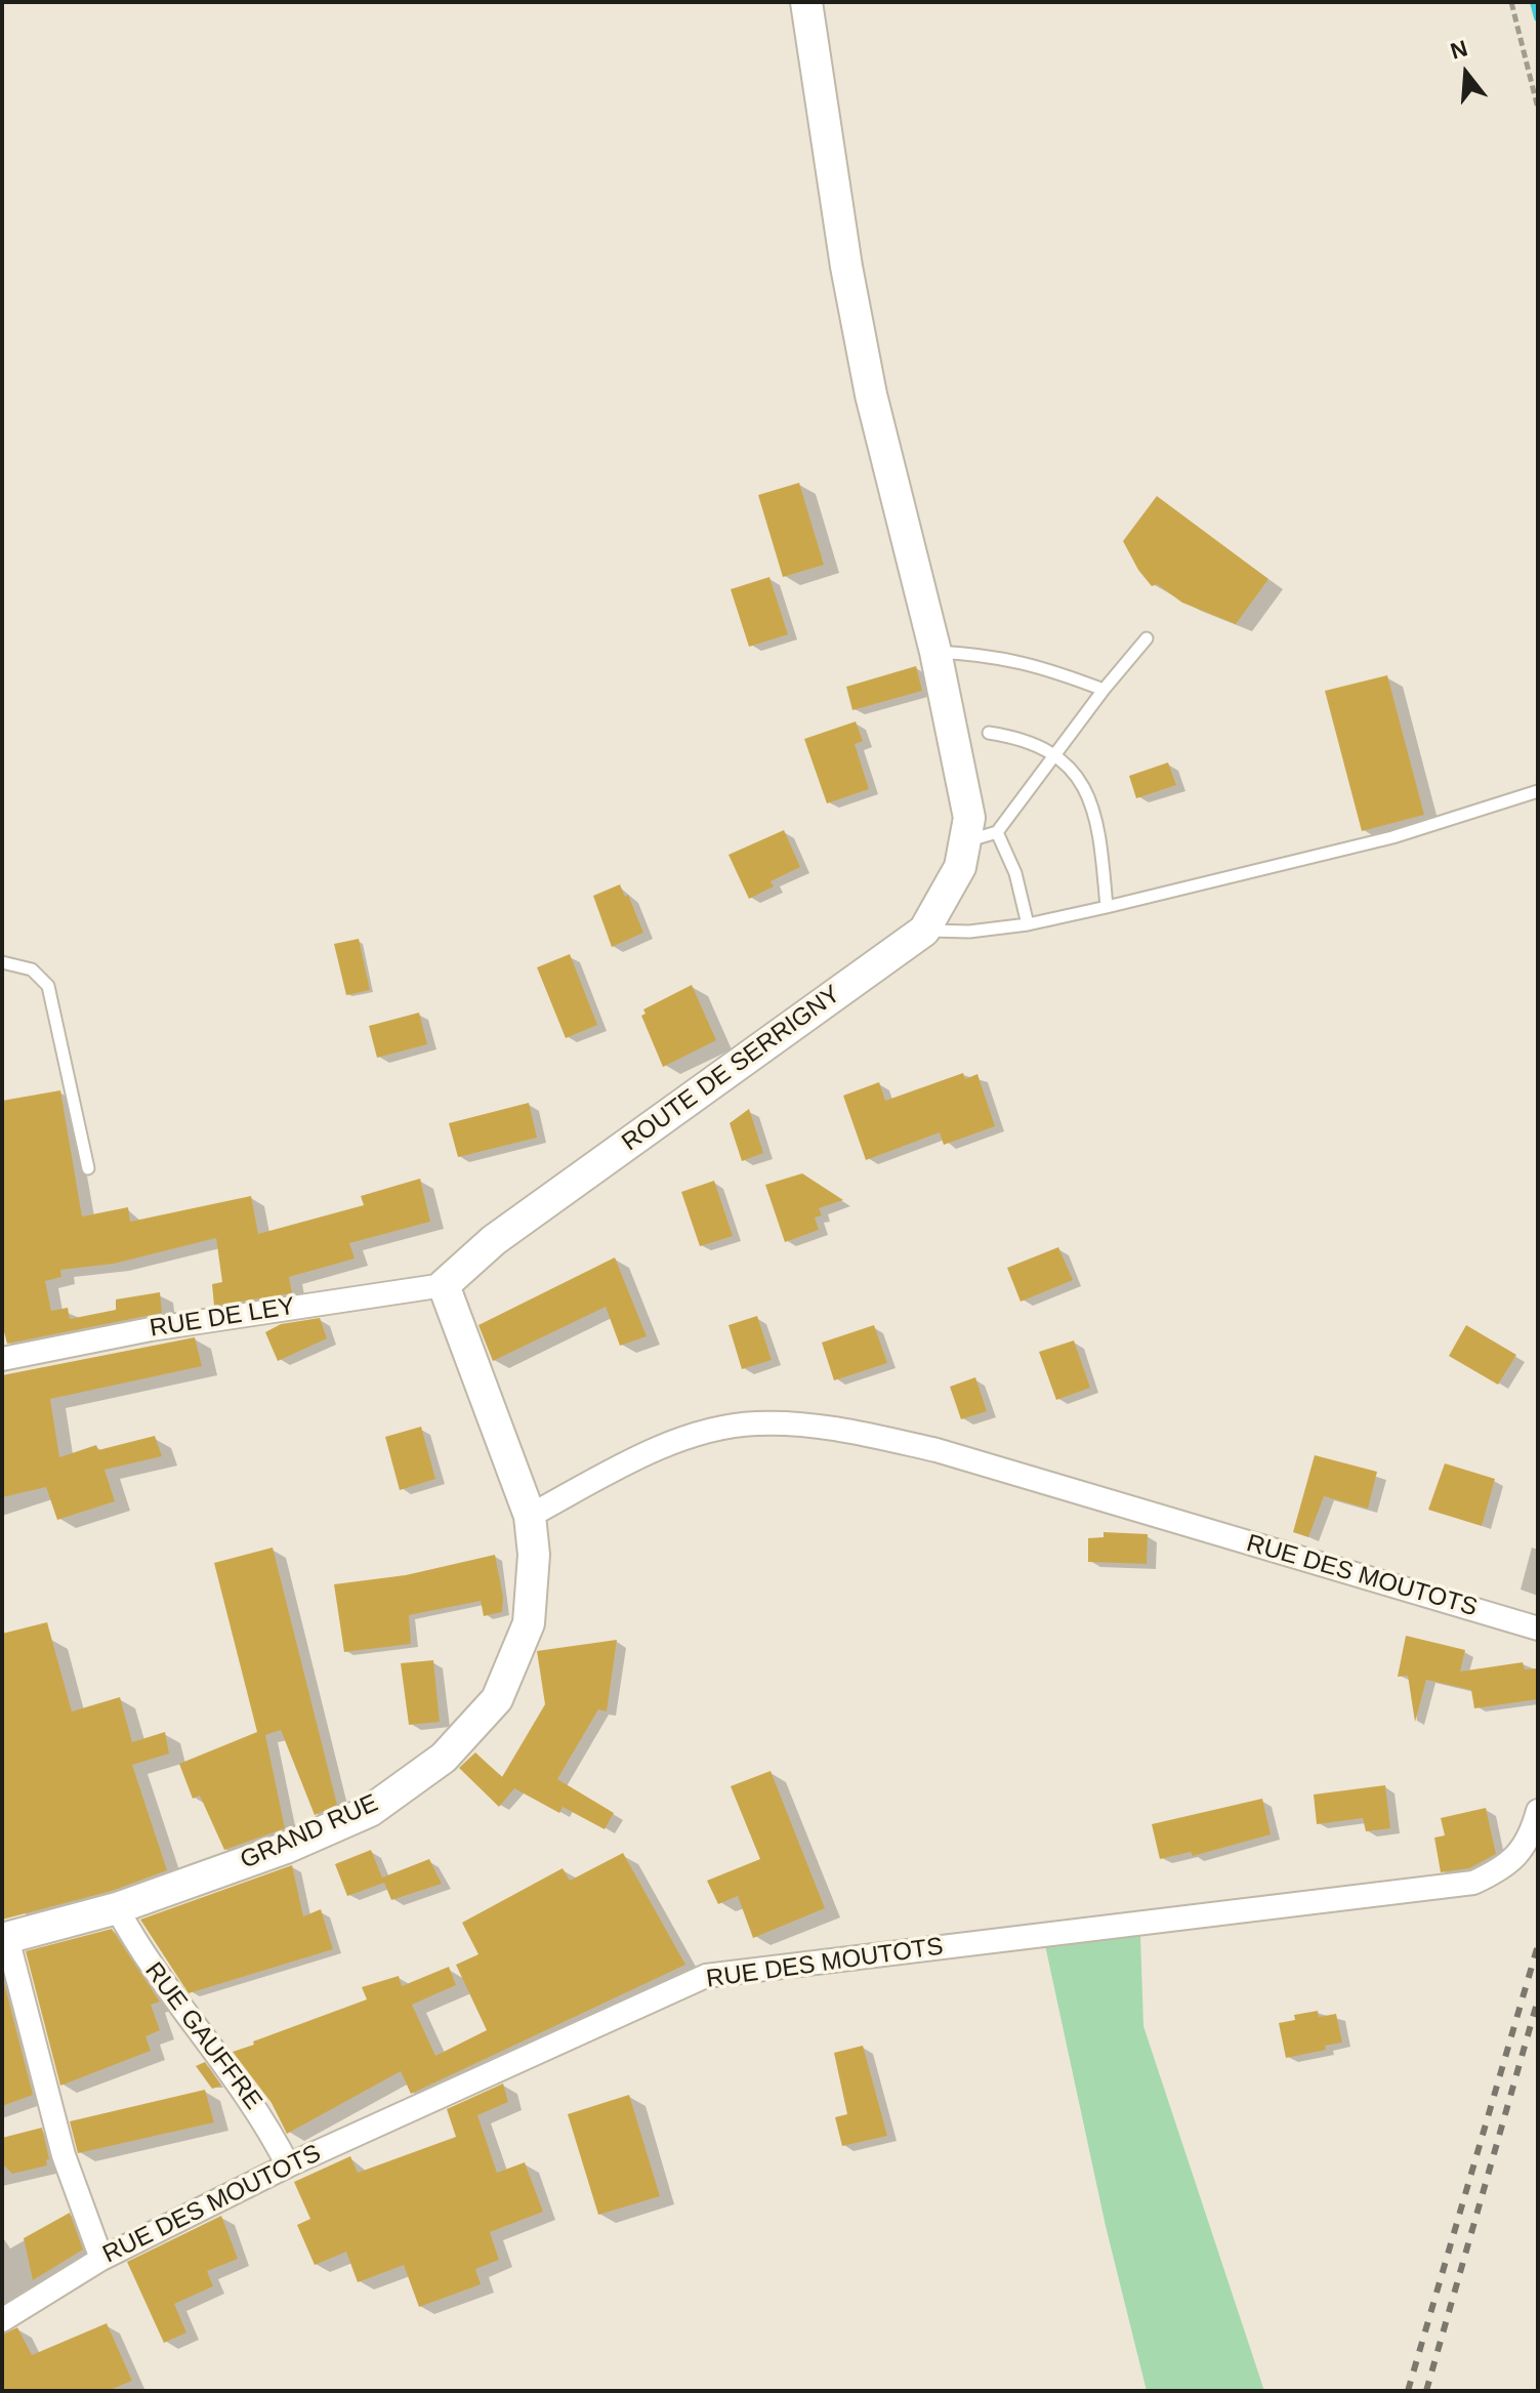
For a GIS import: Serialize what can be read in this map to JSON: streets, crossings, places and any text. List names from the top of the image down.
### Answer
{
  "streets": {
    "street": [
      "ROUTE DE SERRIGNY",
      "RUE DE LEY",
      "RUE DES MOUTOTS",
      "GRAND RUE",
      "RUE GAUFFRE"
    ]
  },
  "crossings": [
    ["ROUTE DE SERRIGNY", "RUE DE LEY"],
    ["ROUTE DE SERRIGNY", "GRAND RUE"],
    ["RUE DE LEY", "GRAND RUE"],
    ["RUE DES MOUTOTS", "GRAND RUE"],
    ["RUE DES MOUTOTS", "RUE GAUFFRE"],
    ["GRAND RUE", "RUE GAUFFRE"]
  ],
  "north": "top"
}
